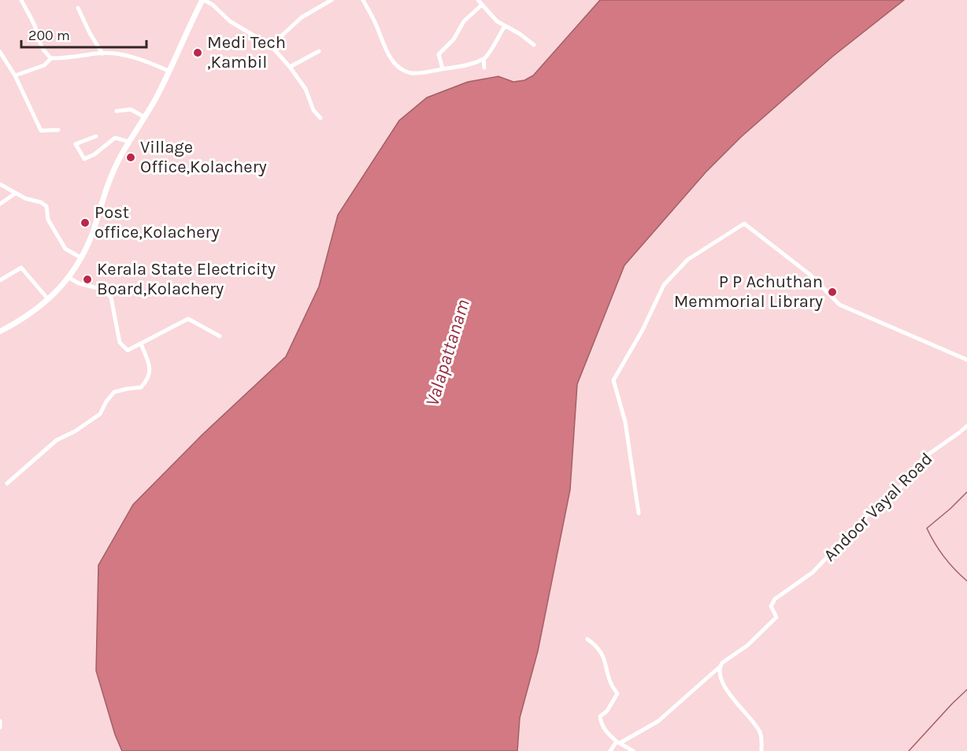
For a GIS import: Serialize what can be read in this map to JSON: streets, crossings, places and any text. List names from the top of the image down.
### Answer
{
  "streets": {
    "street": ["Andoor Vayal Road"]
  },
  "water": ["Valapattanam"],
  "places": [
    "Medi Tech ,Kambil",
    "Village Office,Kolachery",
    "Post office,Kolachery",
    "Kerala State Electricity Board,Kolachery",
    "P P Achuthan Memmorial Library"
  ],
  "scale_bar": "200 m"
}
